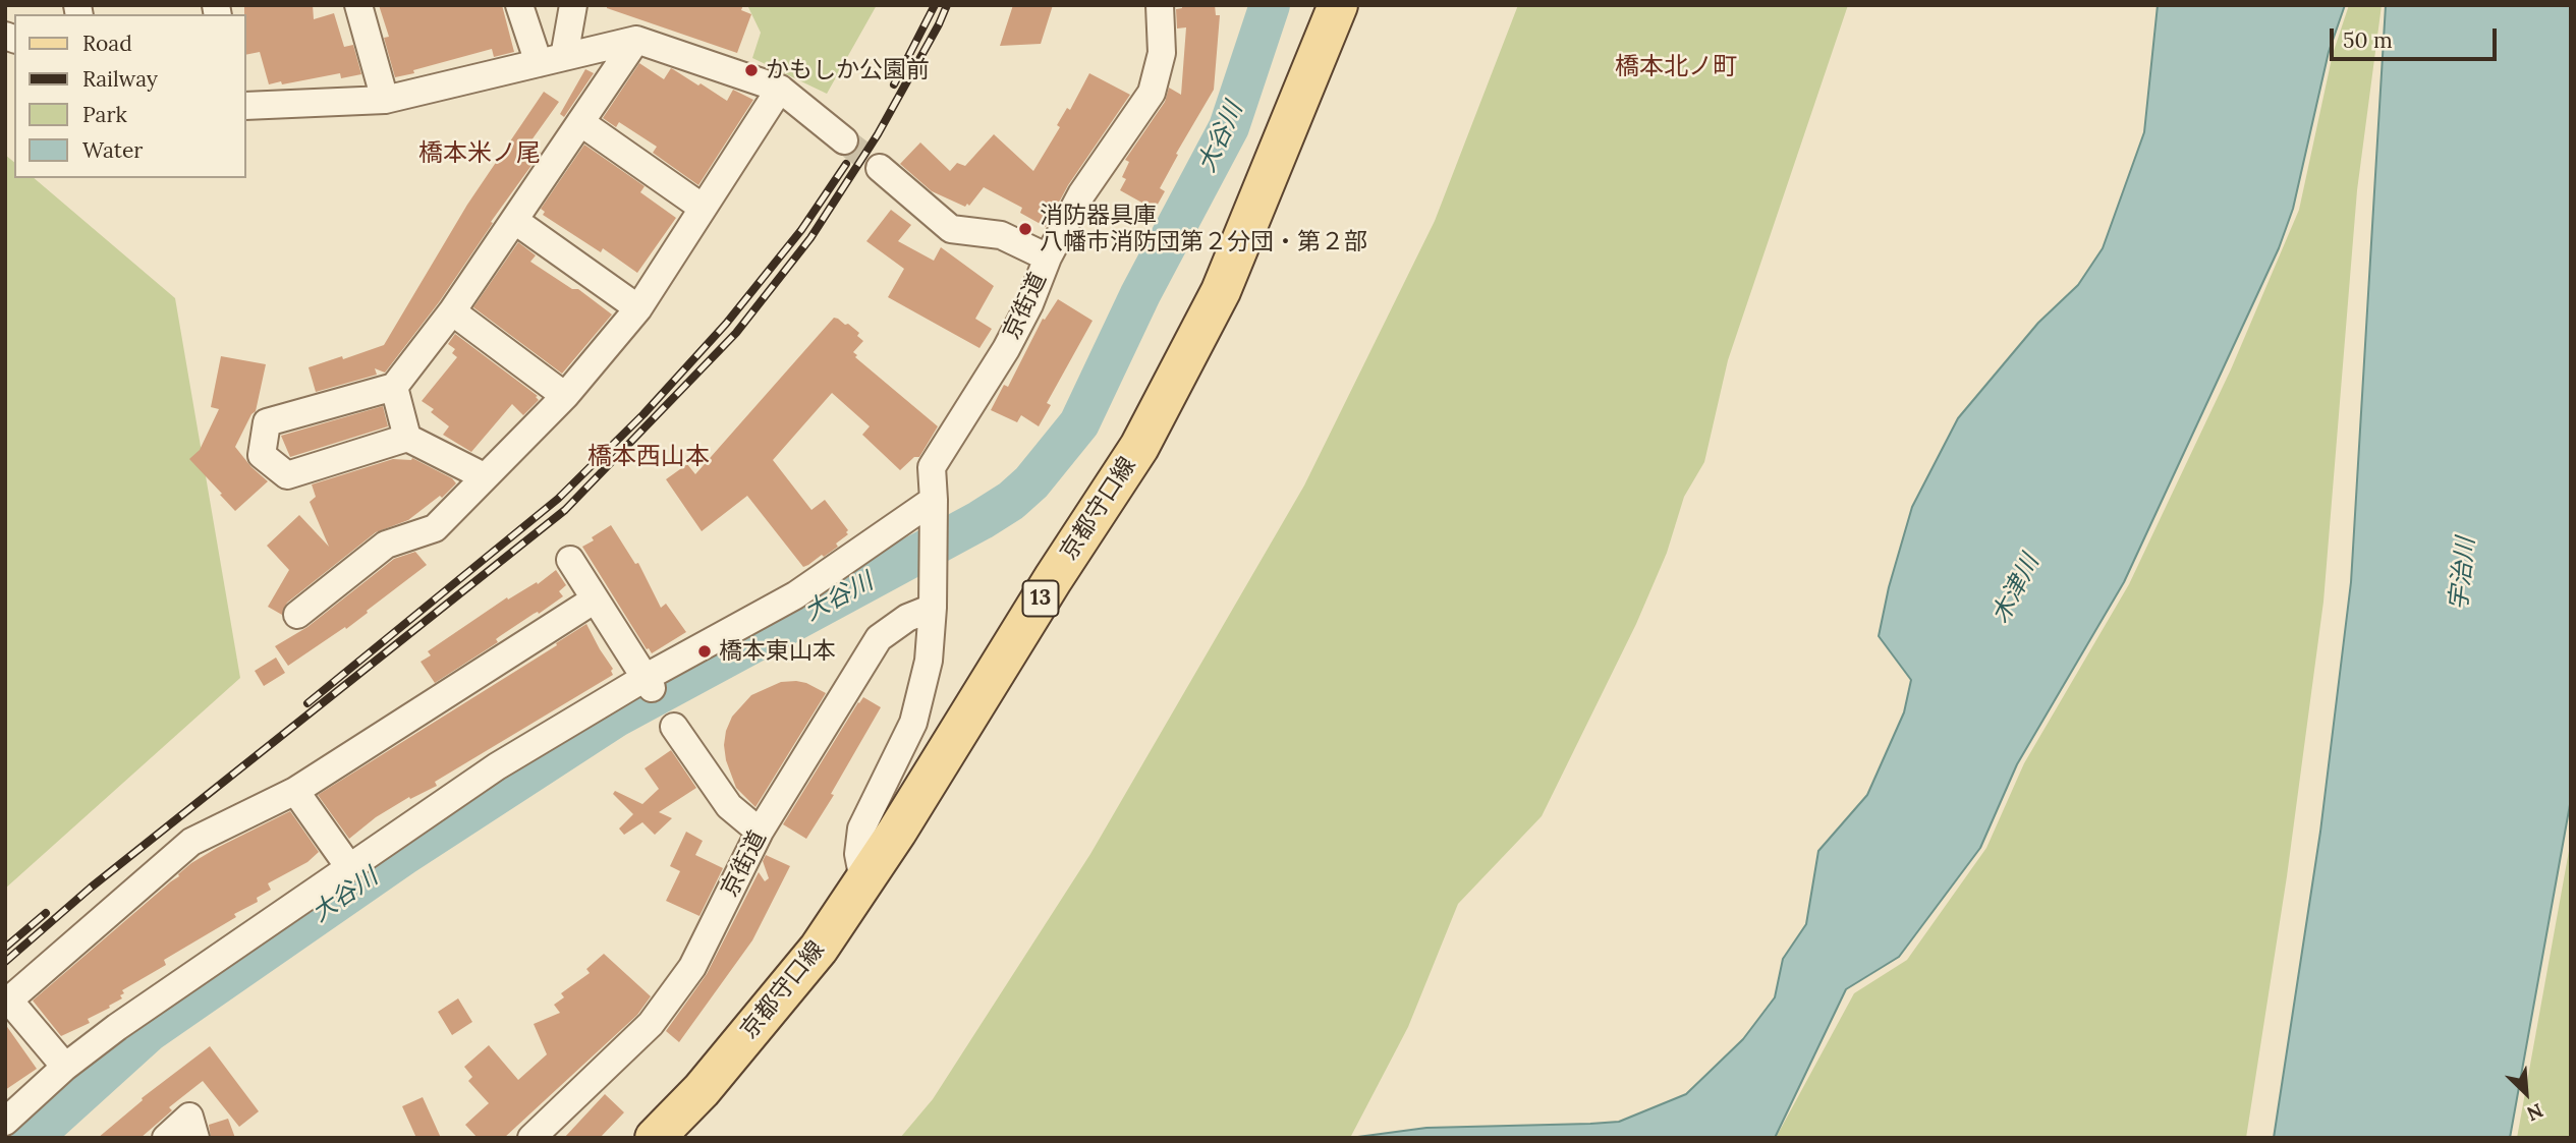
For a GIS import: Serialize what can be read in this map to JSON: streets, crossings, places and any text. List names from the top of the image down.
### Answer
{
  "streets": {
    "main road": ["京都守口線", "13"],
    "street": ["京街道"]
  },
  "crossings": [
    ["京街道", "京都守口線"]
  ],
  "districts": ["橋本北ノ町", "橋本米ノ尾", "橋本西山本"],
  "water": ["大谷川", "宇治川", "木津川"],
  "places": ["かもしか公園前", "消防器具庫 八幡市消防団第２分団・第２部", "橋本東山本"],
  "legend": [
    "Road",
    "Railway",
    "Park",
    "Water"
  ],
  "scale_bar": "50 m",
  "north": "bottom right"
}
